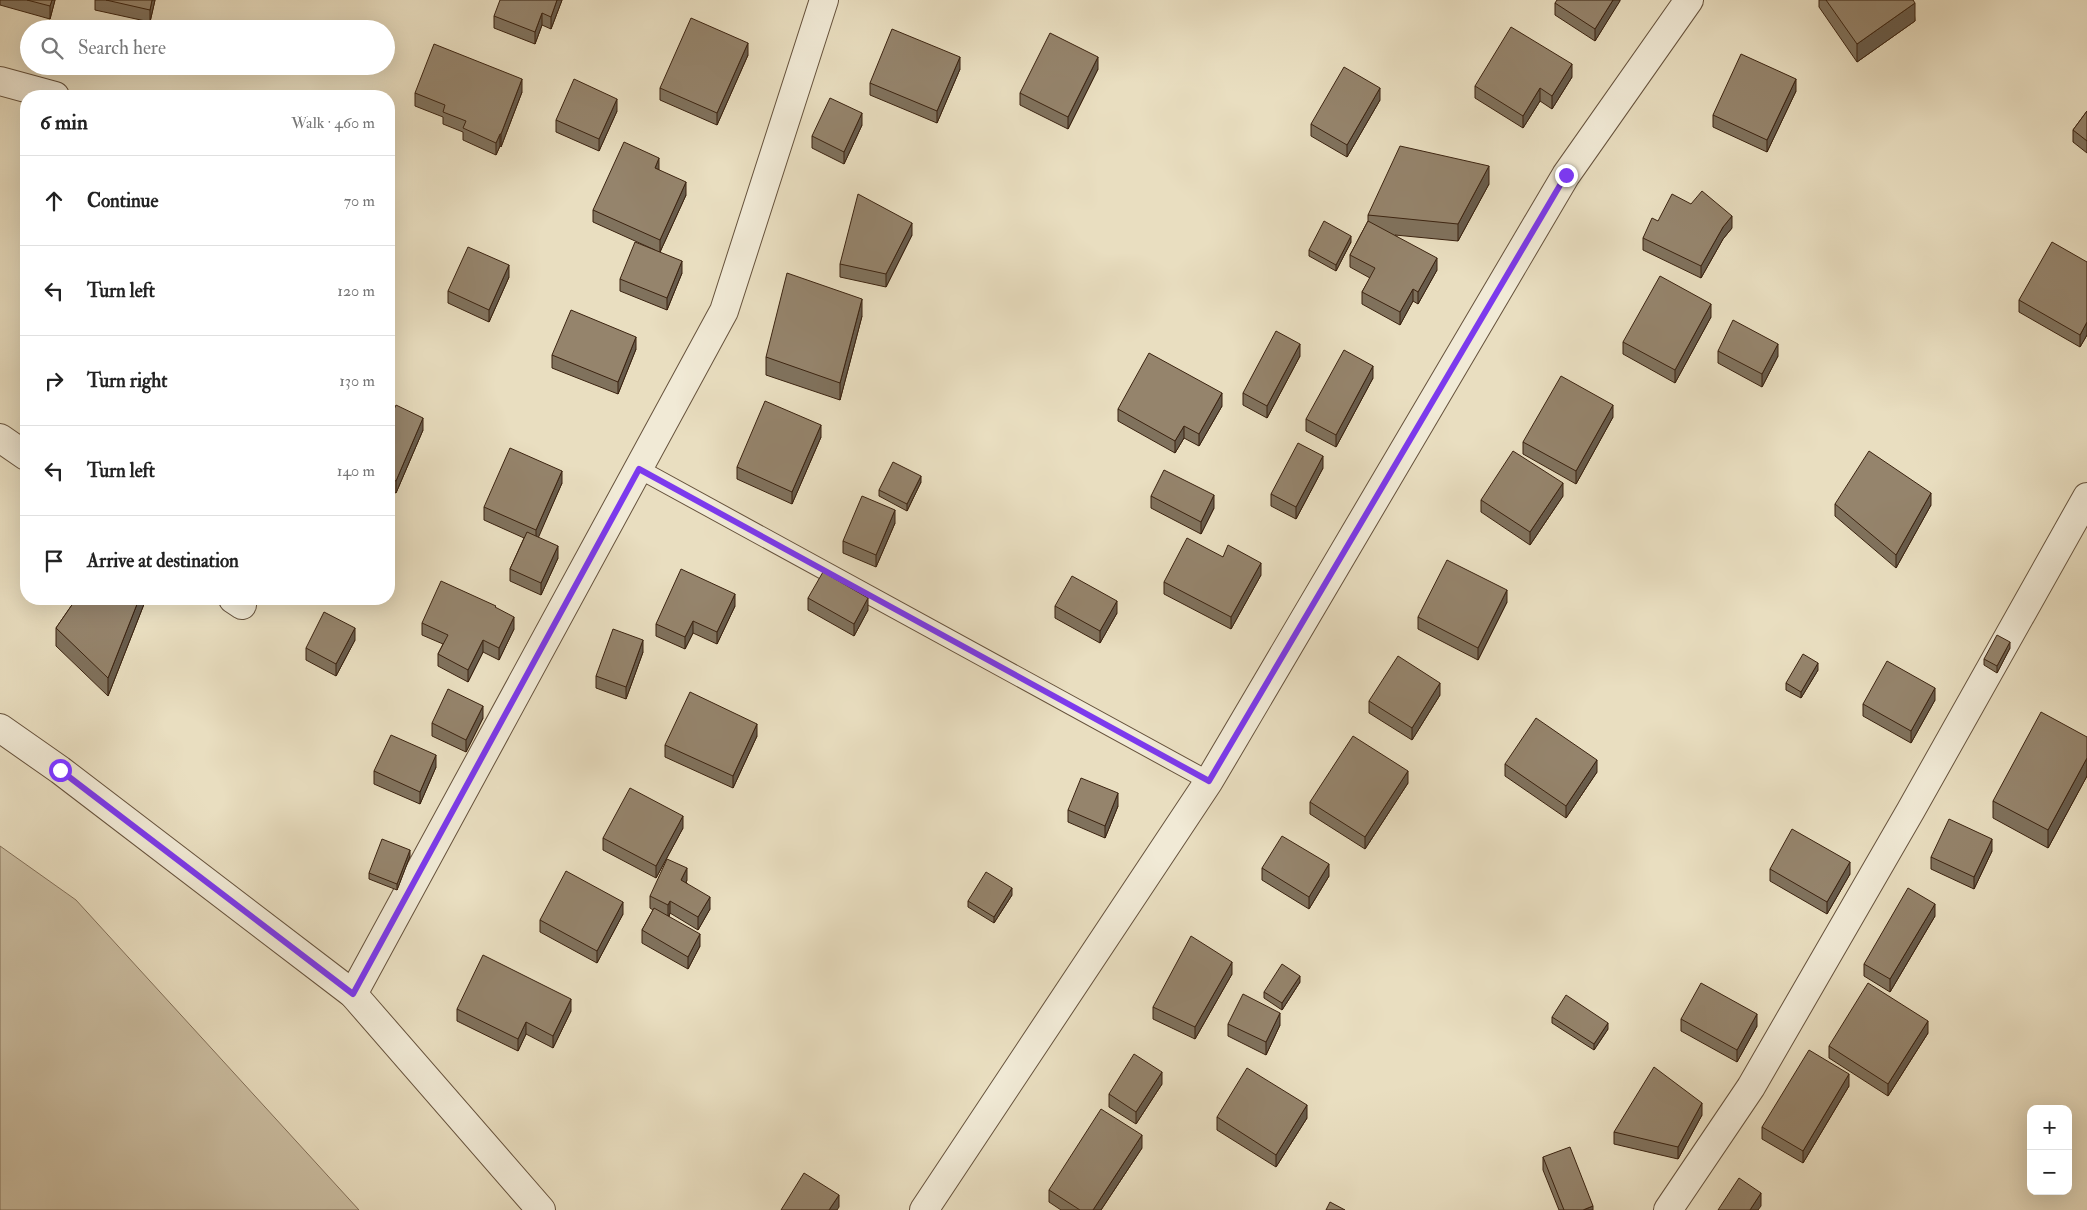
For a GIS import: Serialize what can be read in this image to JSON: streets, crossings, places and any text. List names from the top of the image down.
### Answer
{
  "page": {
    "search": "Search here",
    "heading": ["6 min", "Walk · 460 m"],
    "list": [
      ["Continue", "70 m"],
      ["Turn left", "120 m"],
      ["Turn right", "130 m"],
      ["Turn left", "140 m"],
      "Arrive at destination"
    ],
    "map_buttons": ["+", "−"]
  }
}
